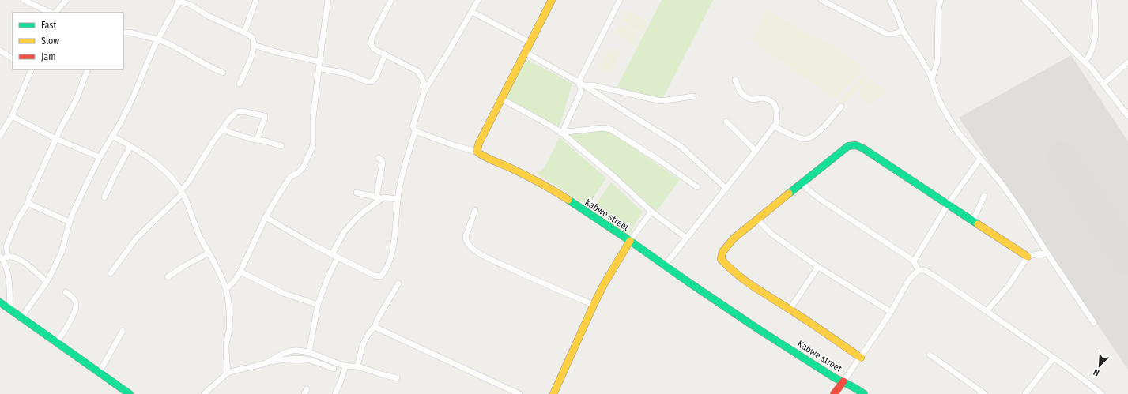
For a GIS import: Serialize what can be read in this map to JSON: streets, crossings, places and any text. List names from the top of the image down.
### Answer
{
  "streets": {
    "main road": ["Kabwe street"]
  },
  "legend": ["Fast", "Slow", "Jam"],
  "north": "bottom left"
}
